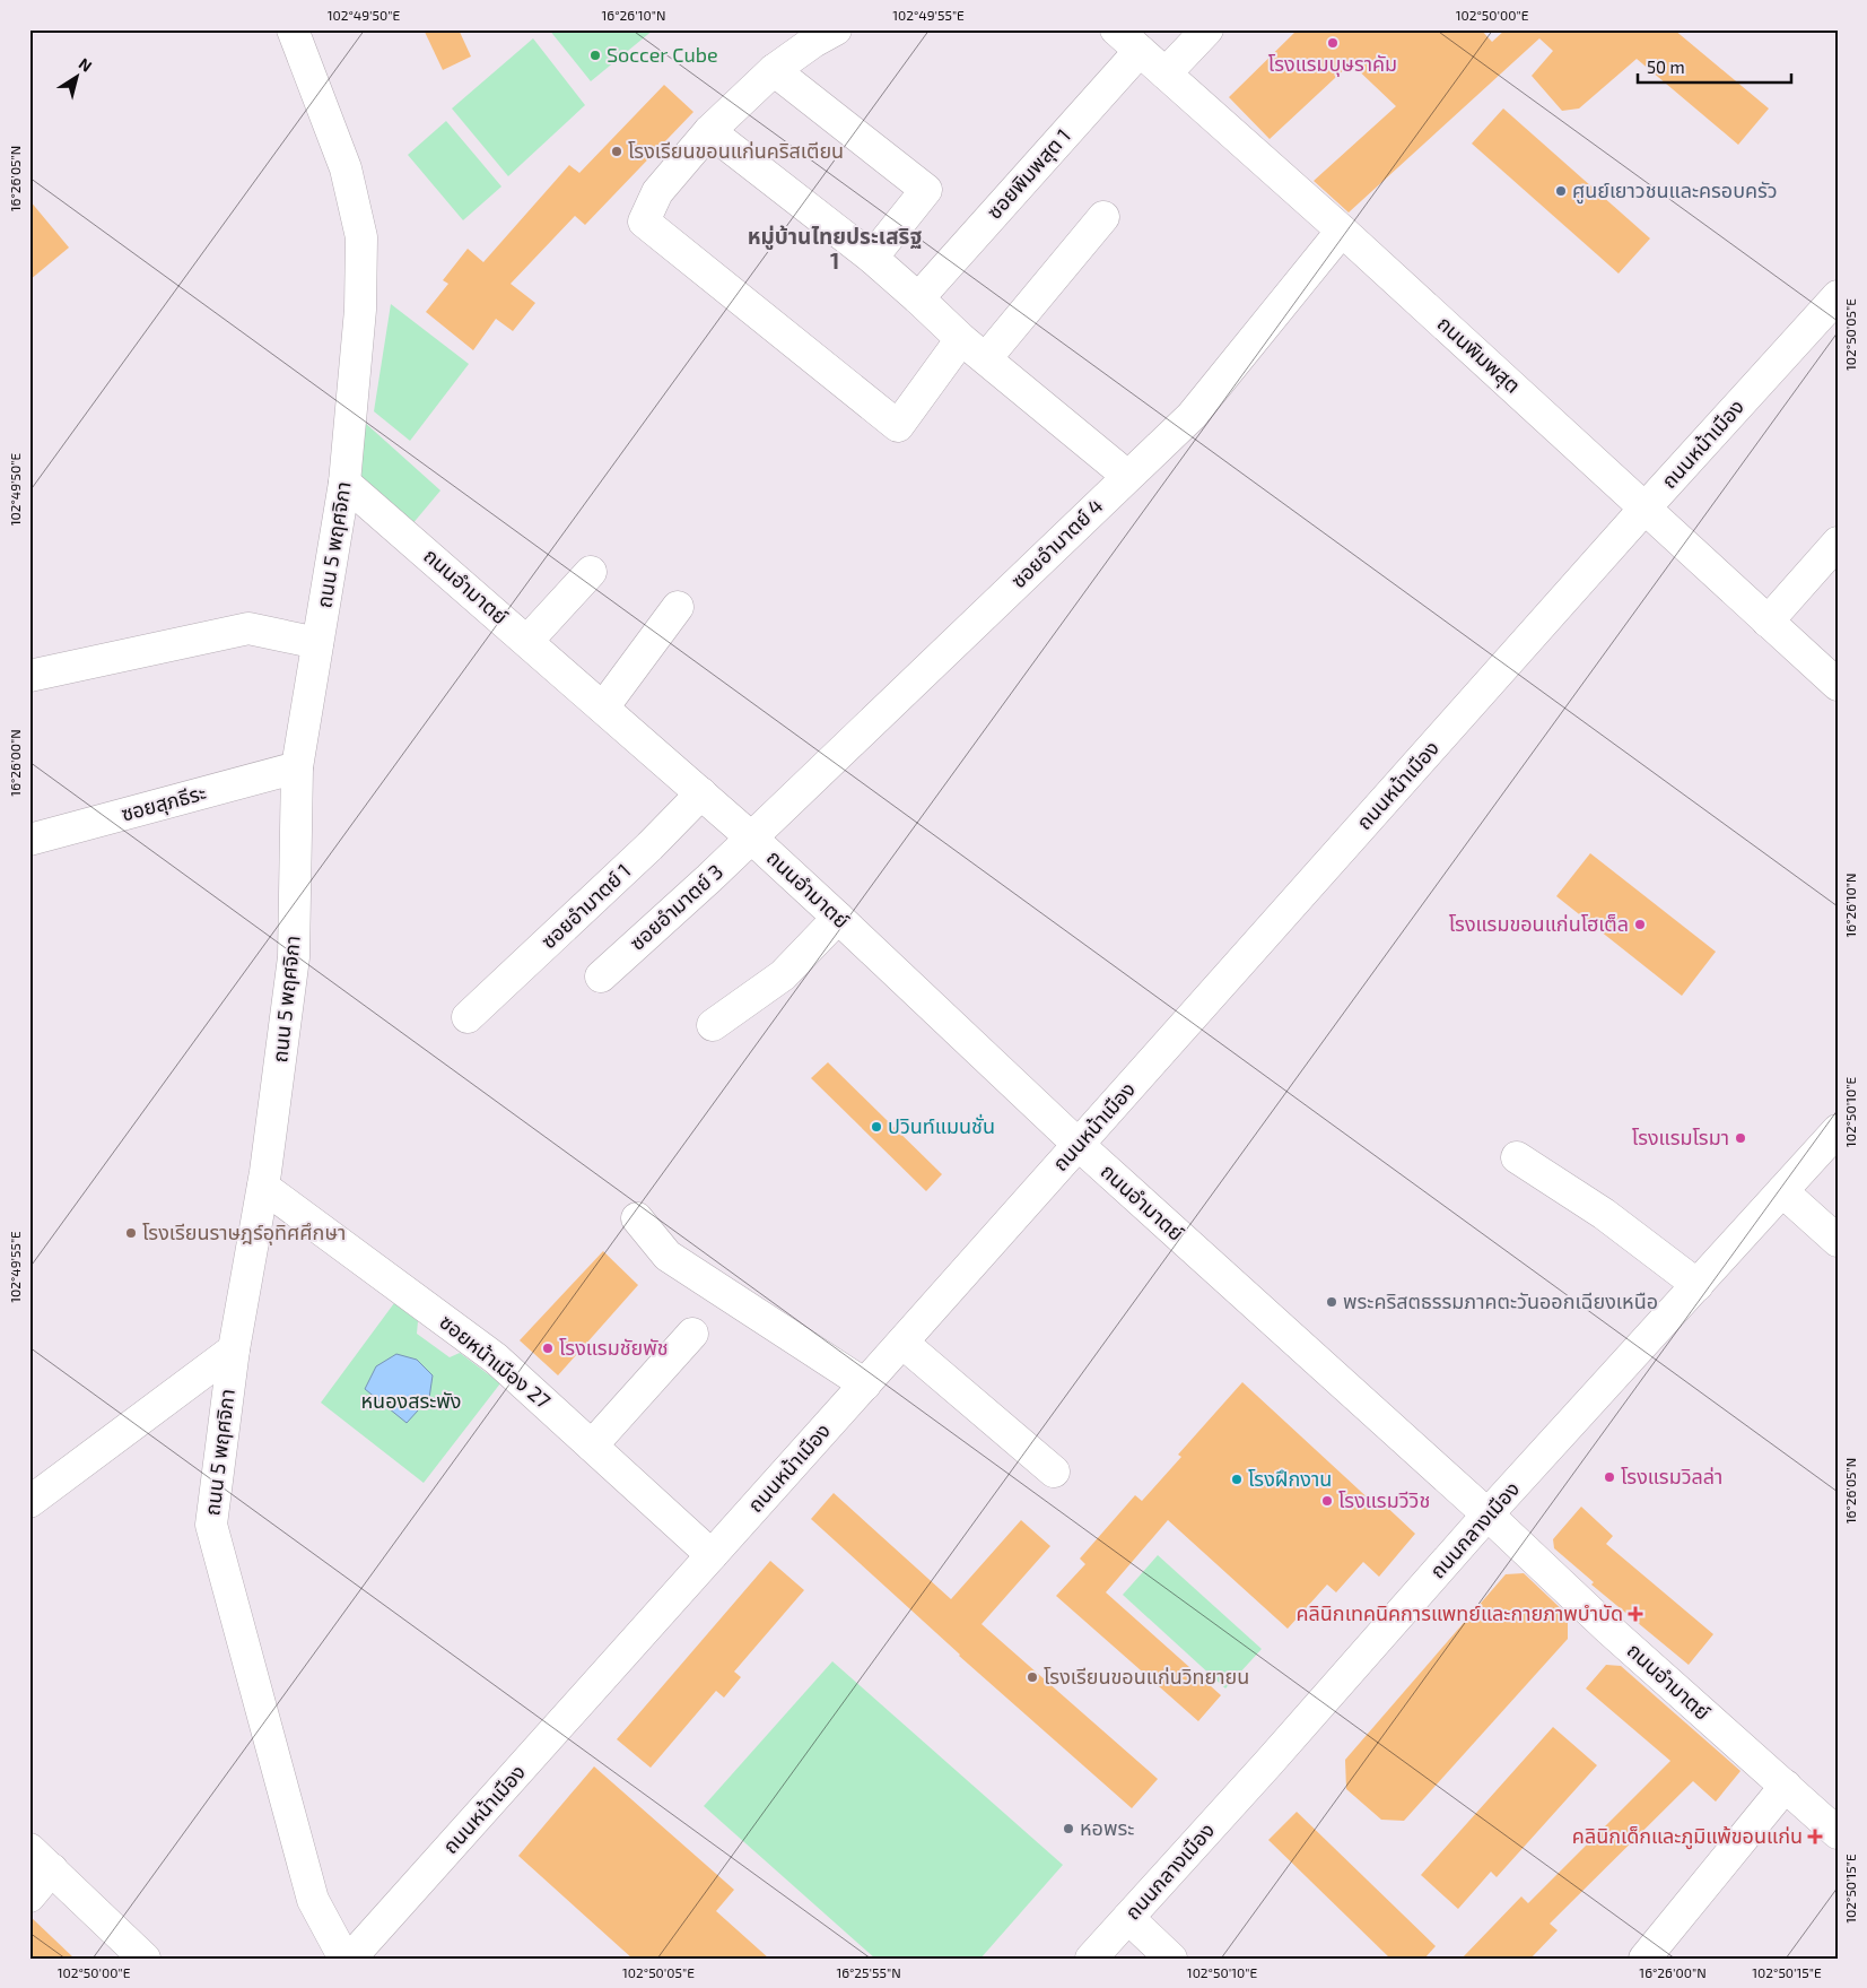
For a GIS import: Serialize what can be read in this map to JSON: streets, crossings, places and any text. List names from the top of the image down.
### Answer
{
  "streets": {
    "street": [
      "ซอยพิมพสุต 1",
      "ถนนพิมพสุต",
      "ถนนหน้าเมือง",
      "ซอยอำมาตย์ 4",
      "ถนน 5 พฤศจิกา",
      "ถนนอำมาตย์",
      "ซอยสุภธีระ",
      "ซอยอำมาตย์ 1",
      "ซอยอำมาตย์ 3",
      "ซอยหน้าเมือง 27",
      "ถนนกลางเมือง"
    ]
  },
  "crossings": [
    ["ซอยพิมพสุต 1", "ถนนพิมพสุต"],
    ["ถนนพิมพสุต", "ถนนหน้าเมือง"],
    ["ถนนพิมพสุต", "ซอยอำมาตย์ 4"],
    ["ถนนหน้าเมือง", "ถนนอำมาตย์"],
    ["ถนนหน้าเมือง", "ซอยหน้าเมือง 27"],
    ["ซอยอำมาตย์ 4", "ถนนอำมาตย์"],
    ["ซอยอำมาตย์ 4", "ซอยอำมาตย์ 3"],
    ["ถนน 5 พฤศจิกา", "ถนนอำมาตย์"],
    ["ถนน 5 พฤศจิกา", "ซอยสุภธีระ"],
    ["ถนน 5 พฤศจิกา", "ซอยหน้าเมือง 27"],
    ["ถนนอำมาตย์", "ซอยอำมาตย์ 1"],
    ["ถนนอำมาตย์", "ซอยอำมาตย์ 3"],
    ["ถนนอำมาตย์", "ถนนกลางเมือง"]
  ],
  "districts": ["หมู่บ้านไทยประเสริฐ 1"],
  "parks": ["หนองสระพัง"],
  "places": {
    "other": [
      "โรงแรมบุษราคัม",
      "Soccer Cube",
      "โรงเรียนขอนแก่นคริสเตียน",
      "ศูนย์เยาวชนและครอบครัว",
      "โรงแรมขอนแก่นโฮเต็ล",
      "ปวินท์แมนชั่น",
      "โรงแรมโรมา",
      "โรงเรียนราษฎร์อุทิศศึกษา",
      "พระคริสตธรรมภาคตะวันออกเฉียงเหนือ",
      "โรงแรมชัยพัช",
      "โรงแรมวิลล่า",
      "โรงฝึกงาน",
      "โรงแรมวีวิช",
      "โรงเรียนขอนแก่นวิทยายน",
      "หอพระ"
    ],
    "health": ["คลินิกเทคนิคการแพทย์และกายภาพบำบัด", "คลินิกเด็กและภูมิแพ้ขอนแก่น"]
  },
  "scale_bar": "50 m",
  "north": "top right",
  "coordinates": [
    "102°49'50\"E",
    "16°26'10\"N",
    "102°49'55\"E",
    "102°50'00\"E",
    "16°26'05\"N",
    "102°50'05\"E",
    "16°26'00\"N",
    "102°50'10\"E",
    "102°50'15\"E",
    "16°25'55\"N"
  ]
}
